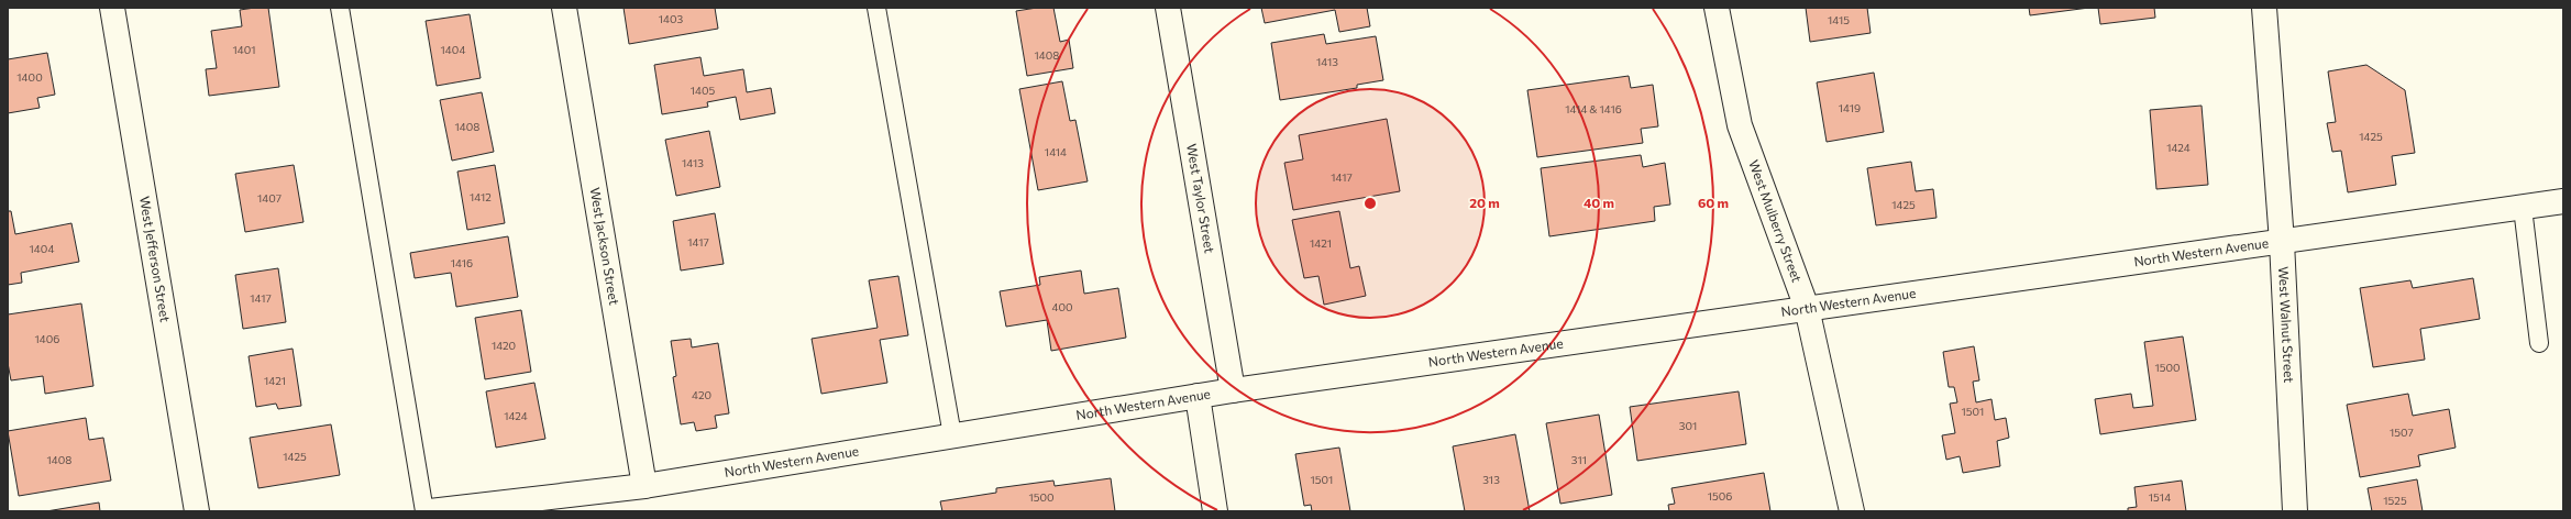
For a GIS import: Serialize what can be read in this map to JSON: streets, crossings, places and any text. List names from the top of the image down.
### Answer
{
  "streets": {
    "street": [
      "West Taylor Street",
      "West Mulberry Street",
      "West Jackson Street",
      "North Western Avenue",
      "West Jefferson Street",
      "West Walnut Street"
    ]
  },
  "crossings": [
    ["West Taylor Street", "North Western Avenue"],
    ["West Mulberry Street", "North Western Avenue"],
    ["West Jackson Street", "North Western Avenue"],
    ["North Western Avenue", "West Walnut Street"]
  ],
  "house_numbers": [
    "1403",
    "1415",
    "1401",
    "1404",
    "1408",
    "1413",
    "1400",
    "1405",
    "1419",
    "1414 & 1416",
    "1408",
    "1425",
    "1424",
    "1414",
    "1413",
    "1417",
    "1412",
    "1407",
    "1425",
    "1417",
    "1421",
    "1404",
    "1416",
    "1417",
    "400",
    "1406",
    "1420",
    "1500",
    "1421",
    "420",
    "1501",
    "1424",
    "301",
    "1507",
    "1425",
    "1408",
    "311",
    "1501",
    "313",
    "1506",
    "1500",
    "1514",
    "1525"
  ],
  "rings": ["20 m", "40 m", "60 m"]
}
